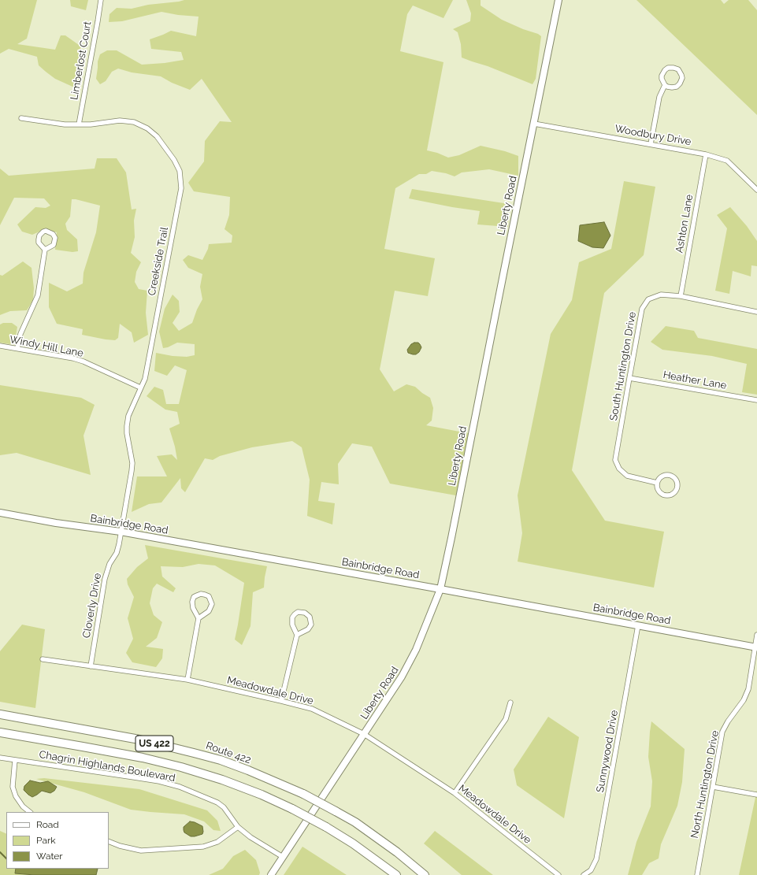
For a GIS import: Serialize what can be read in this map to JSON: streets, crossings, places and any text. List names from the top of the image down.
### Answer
{
  "streets": {
    "highway": ["US 422", "Route 422"],
    "street": [
      "Limberlost Court",
      "Woodbury Drive",
      "Liberty Road",
      "Ashton Lane",
      "Creekside Trail",
      "Windy Hill Lane",
      "South Huntington Drive",
      "Heather Lane",
      "Bainbridge Road",
      "Cloverly Drive",
      "Meadowdale Drive",
      "Sunnywood Drive",
      "Chagrin Highlands Boulevard",
      "North Huntington Drive"
    ]
  },
  "crossings": [
    ["Limberlost Court", "Creekside Trail"],
    ["Woodbury Drive", "Liberty Road"],
    ["Woodbury Drive", "Ashton Lane"],
    ["Liberty Road", "Bainbridge Road"],
    ["Liberty Road", "Meadowdale Drive"],
    ["Liberty Road", "Chagrin Highlands Boulevard"],
    ["Ashton Lane", "South Huntington Drive"],
    ["Creekside Trail", "Windy Hill Lane"],
    ["Creekside Trail", "Bainbridge Road"],
    ["Creekside Trail", "Cloverly Drive"],
    ["South Huntington Drive", "Heather Lane"],
    ["Bainbridge Road", "Cloverly Drive"],
    ["Bainbridge Road", "Sunnywood Drive"],
    ["Bainbridge Road", "North Huntington Drive"],
    ["Cloverly Drive", "Meadowdale Drive"]
  ],
  "legend": ["Road", "Park", "Water"]
}
